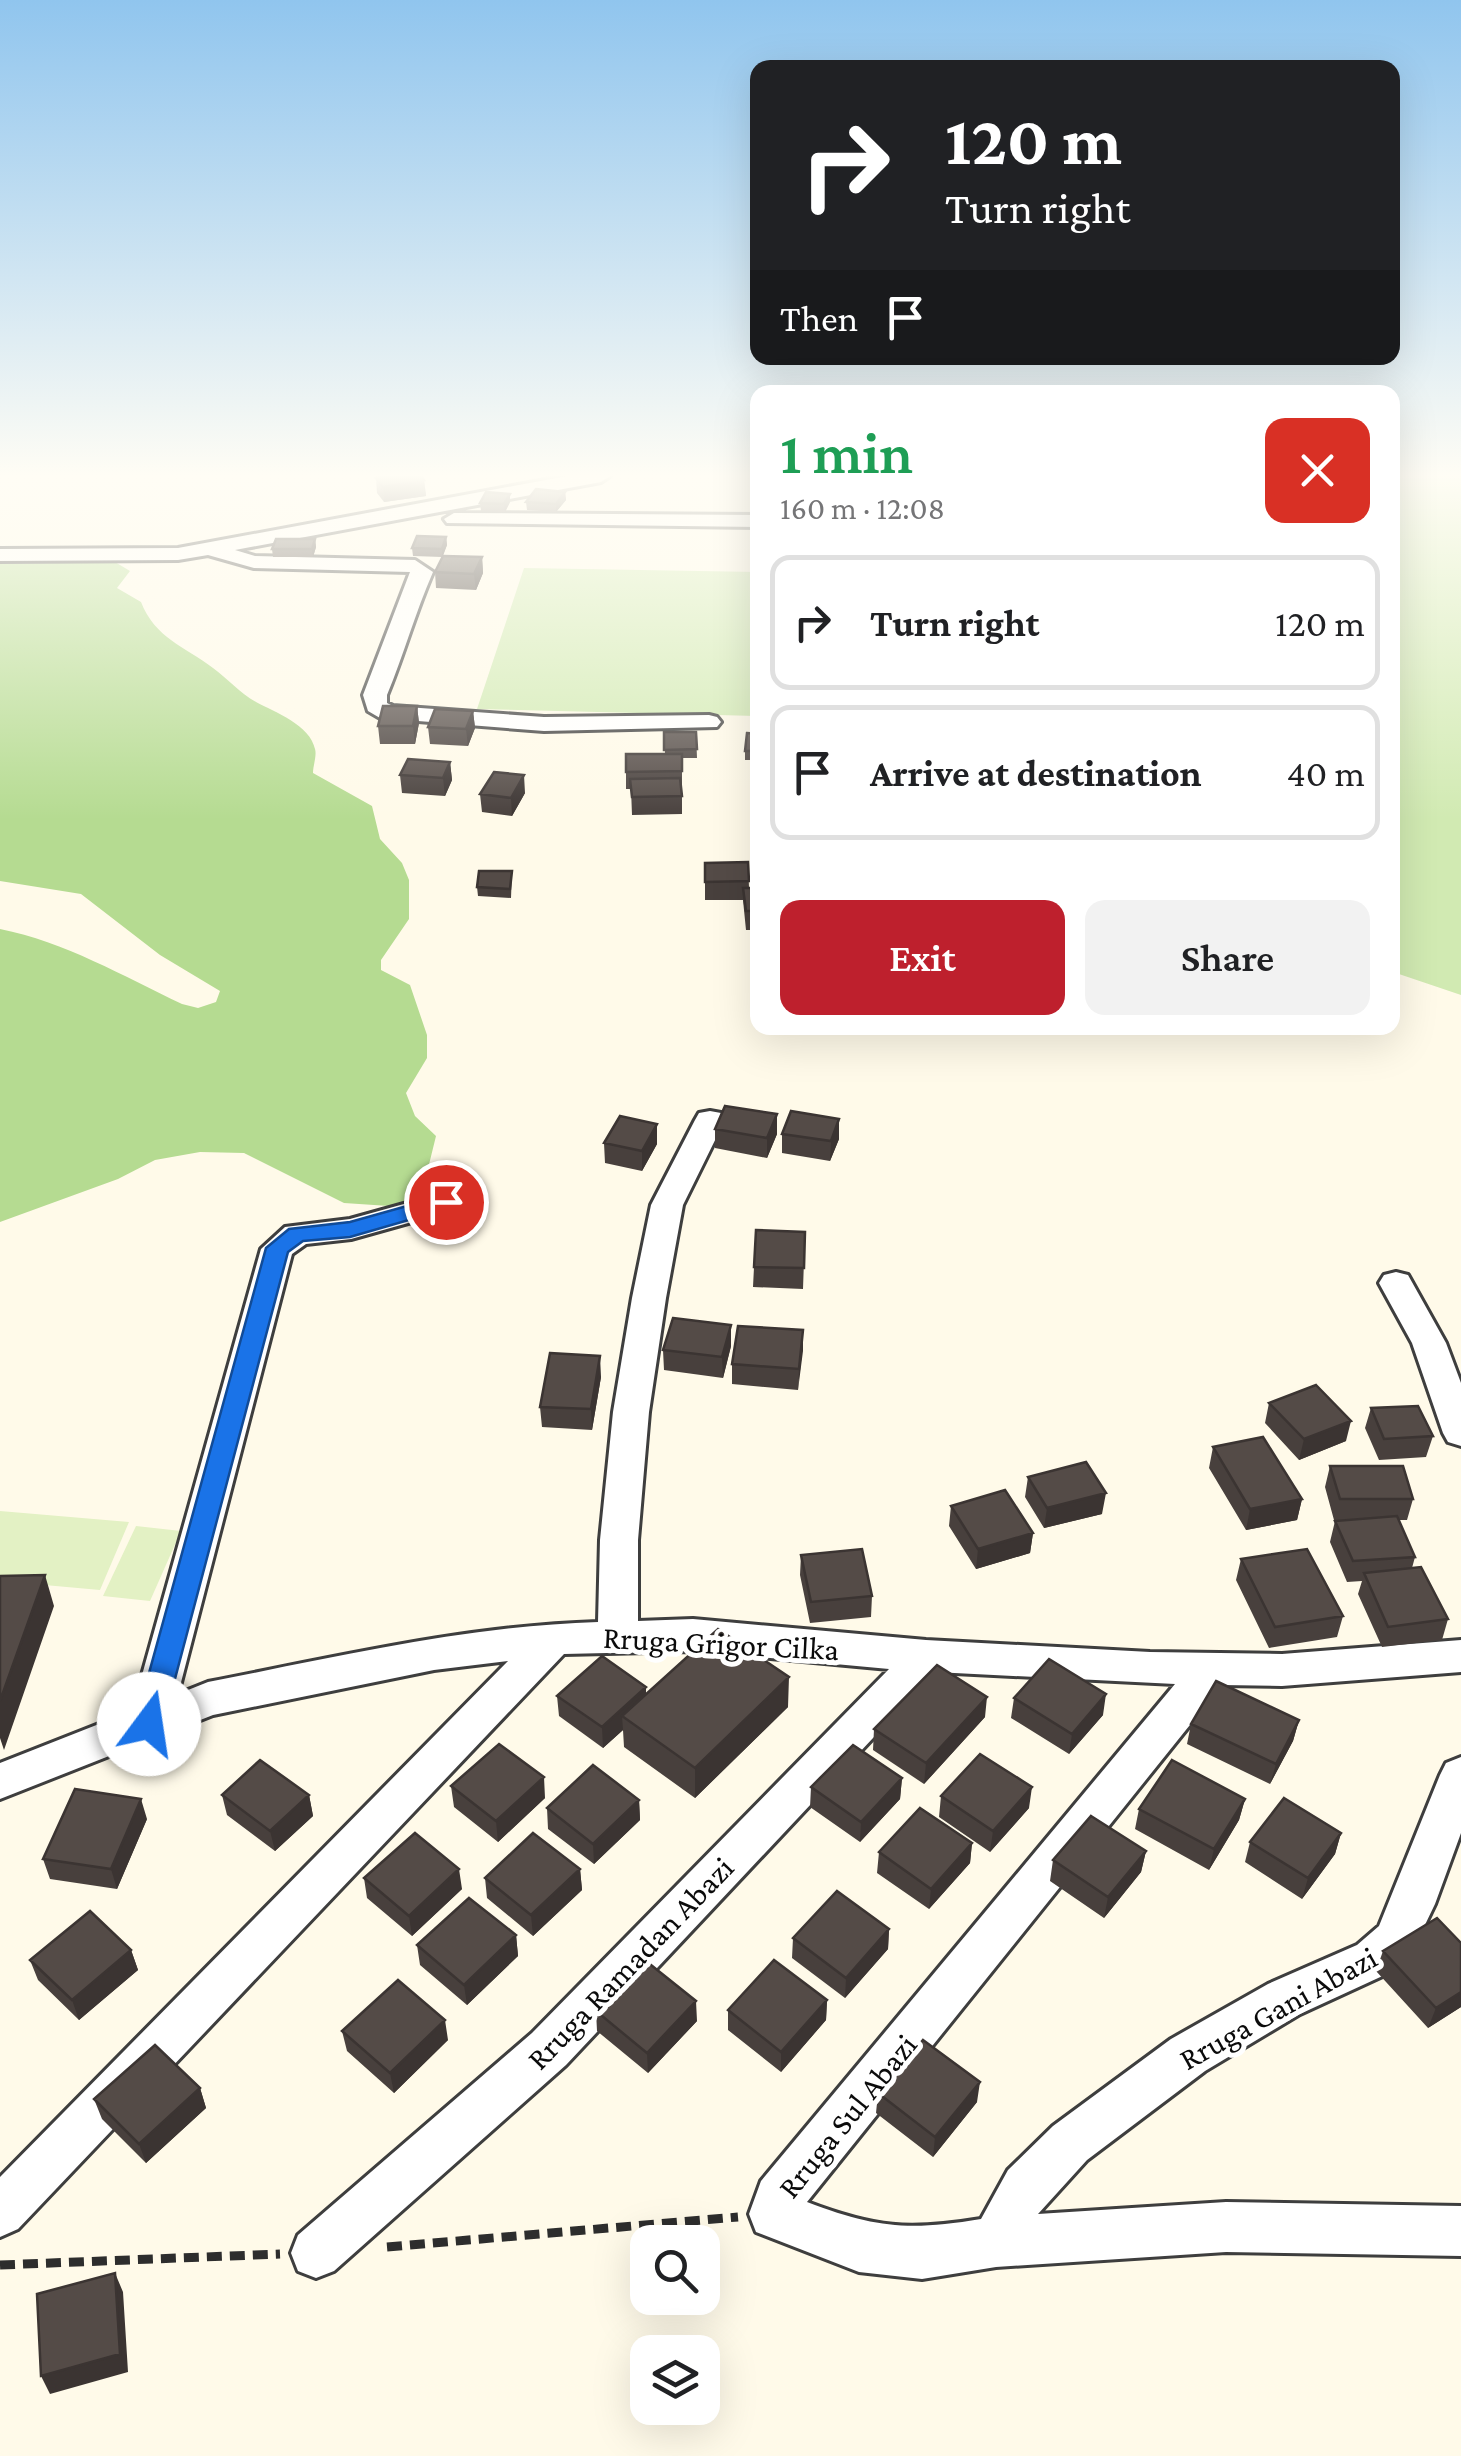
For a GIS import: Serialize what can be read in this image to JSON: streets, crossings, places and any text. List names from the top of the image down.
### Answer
{
  "streets": {
    "street": [
      "Rruga Grigor Cilka",
      "Rruga Ramadan Abazi",
      "Rruga Gani Abazi",
      "Rruga Sul Abazi"
    ]
  },
  "crossings": [
    ["Rruga Grigor Cilka", "Rruga Ramadan Abazi"],
    ["Rruga Grigor Cilka", "Rruga Sul Abazi"],
    ["Rruga Gani Abazi", "Rruga Sul Abazi"]
  ],
  "page": {
    "turn": ["120 m", "Turn right"],
    "then": "Then",
    "heading": ["1 min", "160 m · 12:08"],
    "list": [
      {
        "name": "Turn right",
        "value": "120 m"
      },
      {
        "name": "Arrive at destination",
        "value": "40 m"
      }
    ],
    "buttons": ["Exit", "Share"]
  }
}
